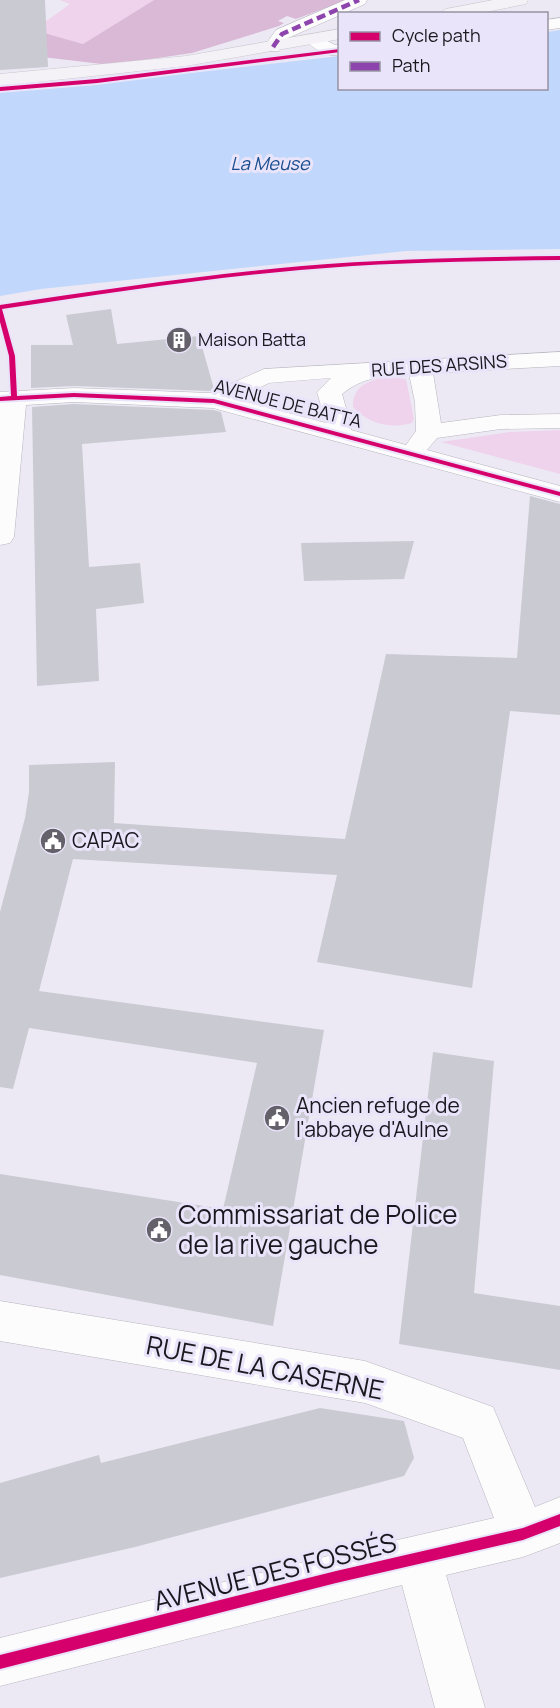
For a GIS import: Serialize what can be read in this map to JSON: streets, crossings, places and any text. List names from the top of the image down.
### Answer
{
  "streets": {
    "street": [
      "RUE DES ARSINS",
      "AVENUE DE BATTA",
      "RUE DE LA CASERNE",
      "AVENUE DES FOSSÉS"
    ]
  },
  "crossings": [
    ["RUE DES ARSINS", "AVENUE DE BATTA"],
    ["RUE DE LA CASERNE", "AVENUE DES FOSSÉS"]
  ],
  "water": ["La Meuse"],
  "places": {
    "building": ["Maison Batta"],
    "public building": ["CAPAC", "Ancien refuge de l'abbaye d'Aulne", "Commissariat de Police de la rive gauche"]
  },
  "legend": ["Cycle path", "Path"]
}
